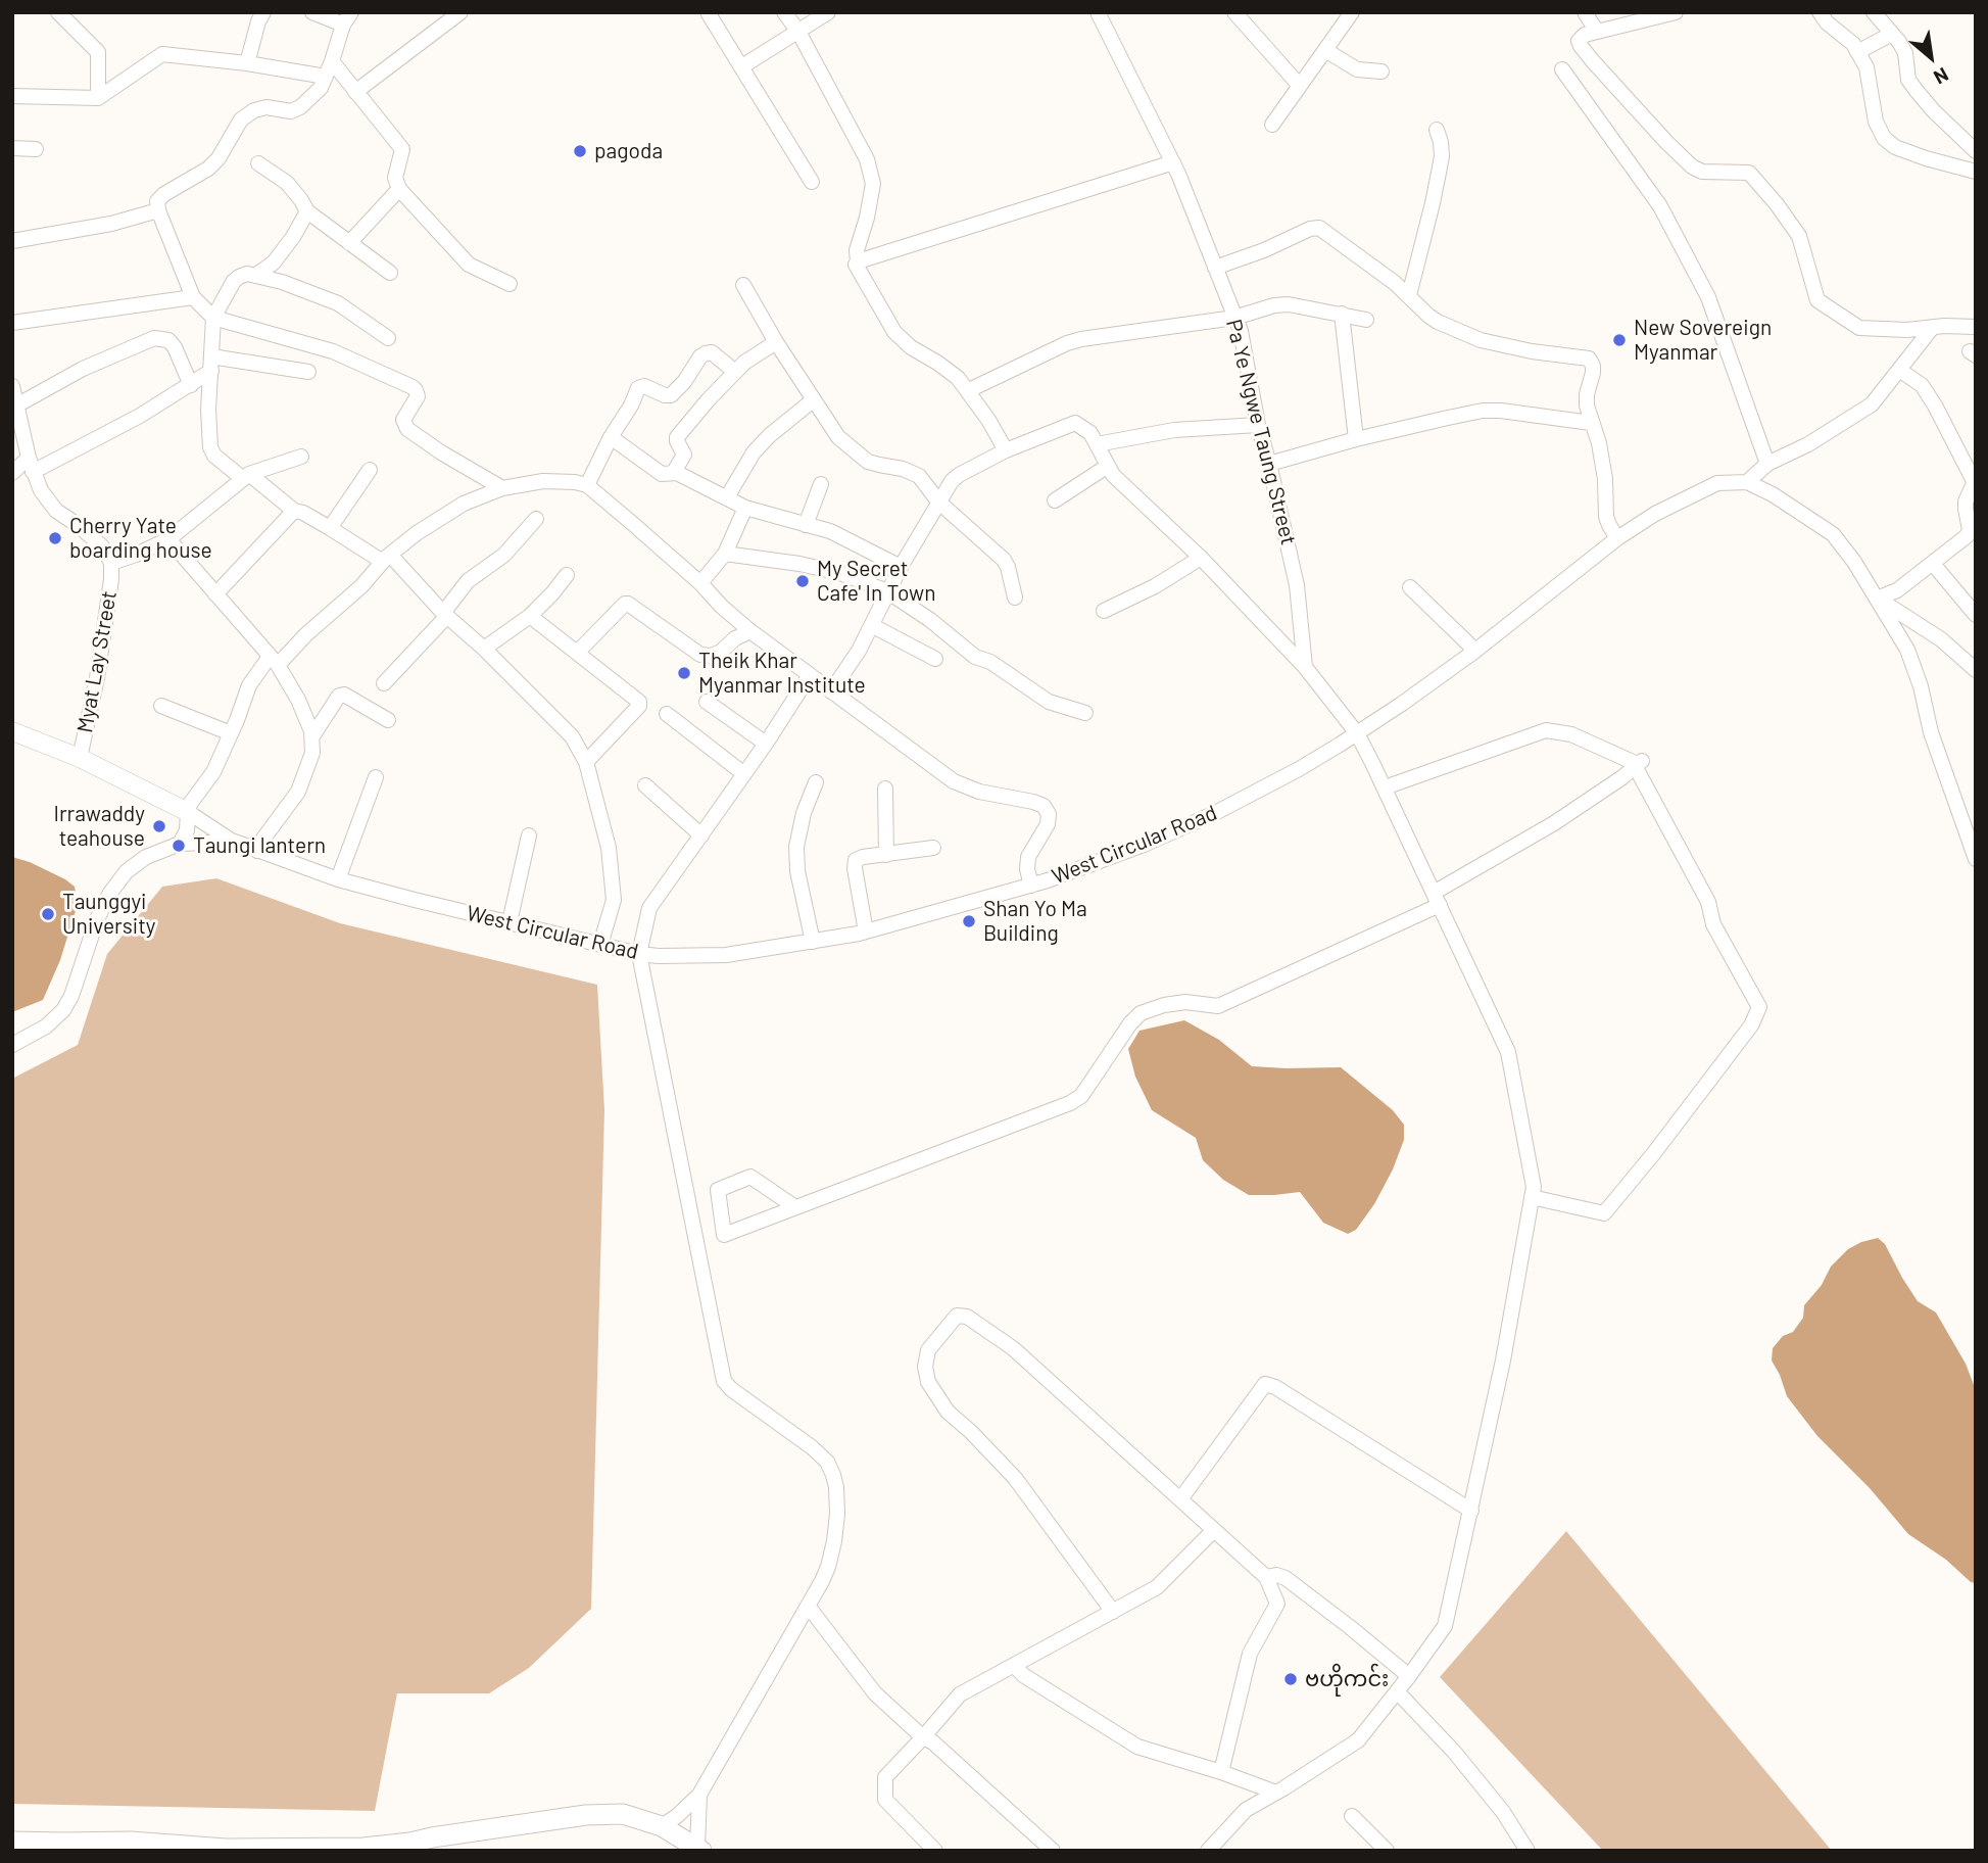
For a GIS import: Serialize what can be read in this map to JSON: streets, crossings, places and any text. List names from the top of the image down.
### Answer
{
  "streets": {
    "street": ["Pa Ye Ngwe Taung Street", "Myat Lay Street", "West Circular Road"]
  },
  "places": [
    "pagoda",
    "New Sovereign Myanmar",
    "Cherry Yate boarding house",
    "My Secret Cafe' In Town",
    "Theik Khar Myanmar Institute",
    "Irrawaddy teahouse",
    "Taungi lantern",
    "Taunggyi University",
    "Shan Yo Ma Building",
    "ဗဟိုကင်း"
  ],
  "north": "bottom right"
}
